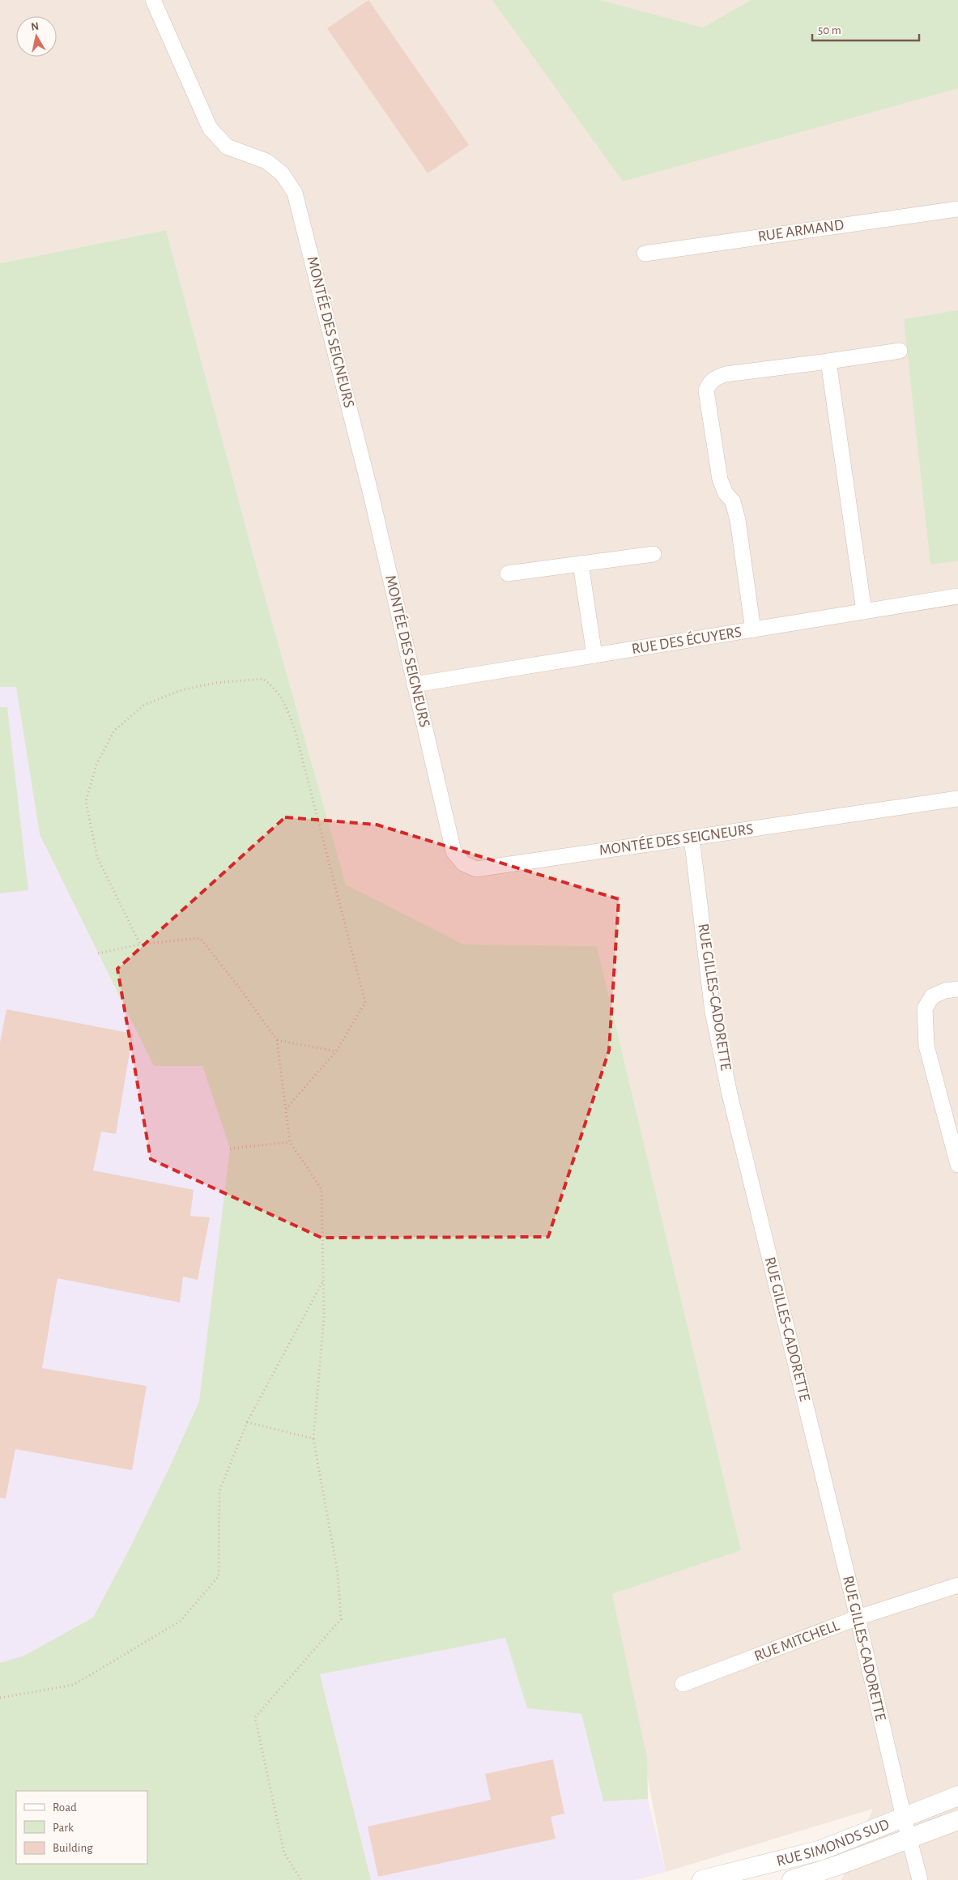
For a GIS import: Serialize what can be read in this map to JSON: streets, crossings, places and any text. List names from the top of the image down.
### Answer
{
  "streets": {
    "street": [
      "RUE ARMAND",
      "MONTÉE DES SEIGNEURS",
      "RUE DES ÉCUYERS",
      "RUE GILLES-CADORETTE",
      "RUE MITCHELL",
      "RUE SIMONDS SUD"
    ]
  },
  "crossings": [
    ["MONTÉE DES SEIGNEURS", "RUE DES ÉCUYERS"],
    ["MONTÉE DES SEIGNEURS", "RUE GILLES-CADORETTE"],
    ["RUE GILLES-CADORETTE", "RUE MITCHELL"],
    ["RUE GILLES-CADORETTE", "RUE SIMONDS SUD"]
  ],
  "legend": ["Road", "Park", "Building"],
  "scale_bar": "50 m",
  "north": "top"
}
